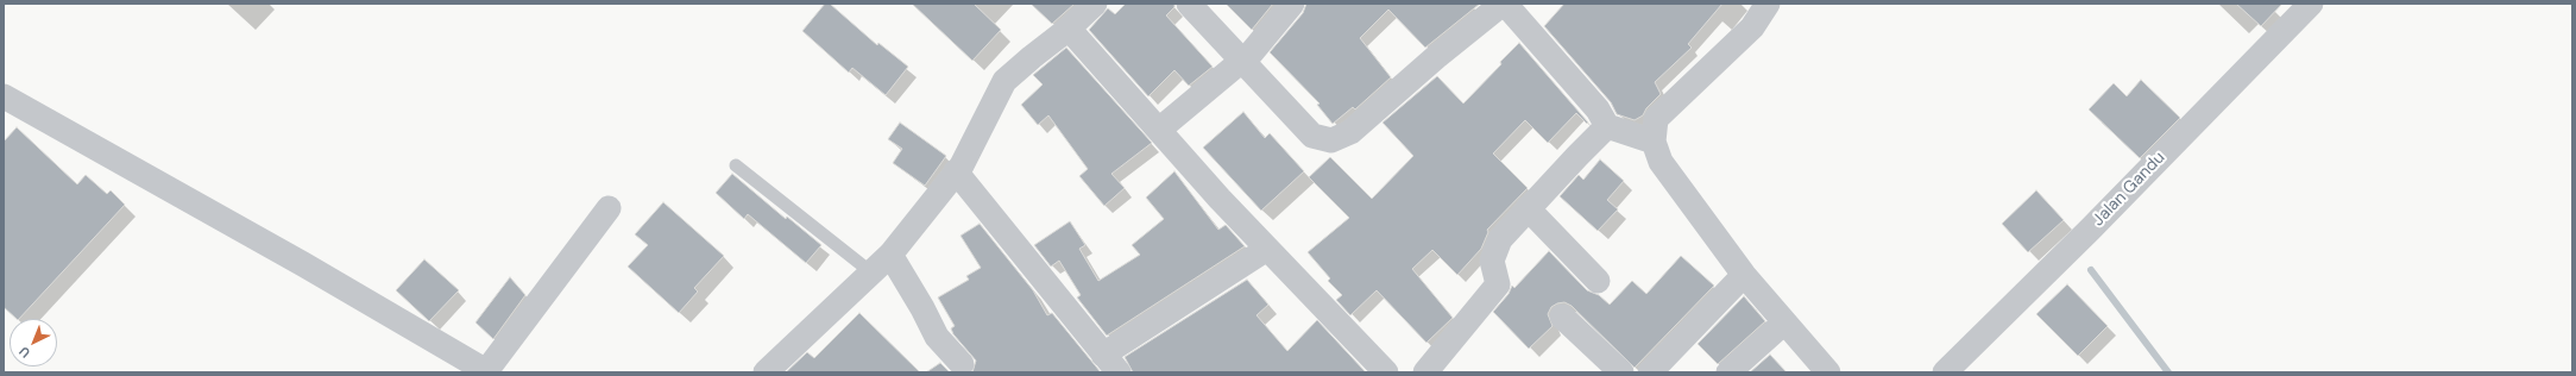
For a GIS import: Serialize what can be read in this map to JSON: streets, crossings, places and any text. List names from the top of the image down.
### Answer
{
  "streets": {
    "street": ["Jalan Gandu"]
  },
  "north": "bottom left"
}
